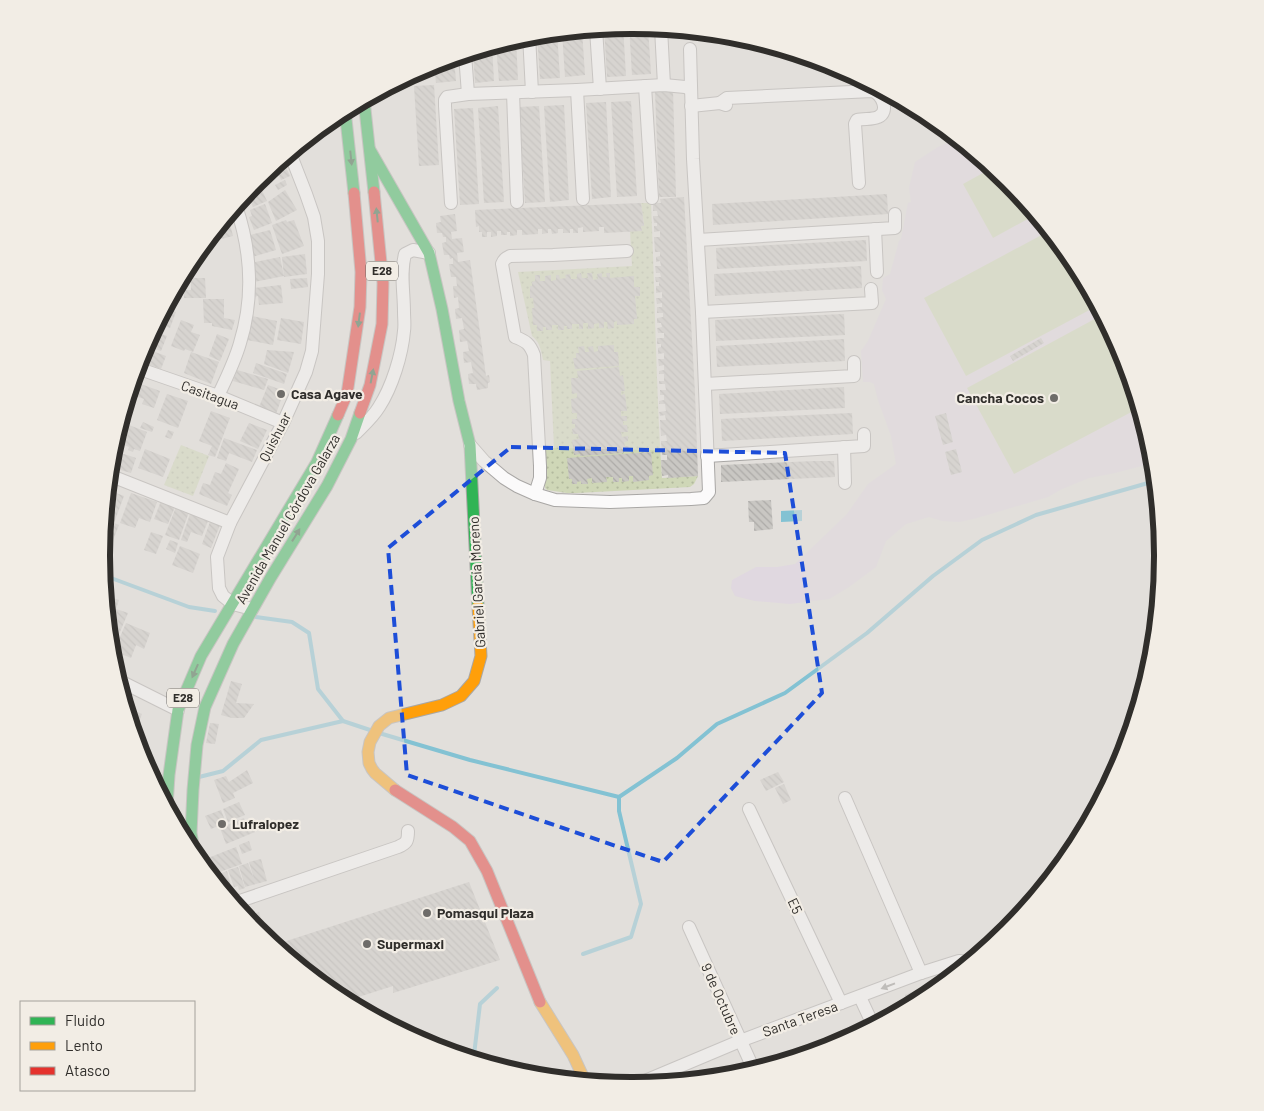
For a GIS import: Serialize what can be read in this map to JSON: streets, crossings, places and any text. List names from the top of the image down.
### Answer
{
  "streets": {
    "main road": ["E28", "Avenida Manuel Córdova Galarza", "Gabriel García Moreno"],
    "street": [
      "Casitagua",
      "Quishuar",
      "E5",
      "9 de Octubre",
      "Santa Teresa"
    ]
  },
  "crossings": [
    ["Casitagua", "Quishuar"],
    ["Quishuar", "Avenida Manuel Córdova Galarza"],
    ["Avenida Manuel Córdova Galarza", "Gabriel García Moreno"],
    ["E5", "Santa Teresa"],
    ["9 de Octubre", "Santa Teresa"]
  ],
  "places": [
    "Casa Agave",
    "Cancha Cocos",
    "Lufralopez",
    "Pomasqui Plaza",
    "Supermaxi"
  ],
  "legend": ["Fluido", "Lento", "Atasco"]
}
